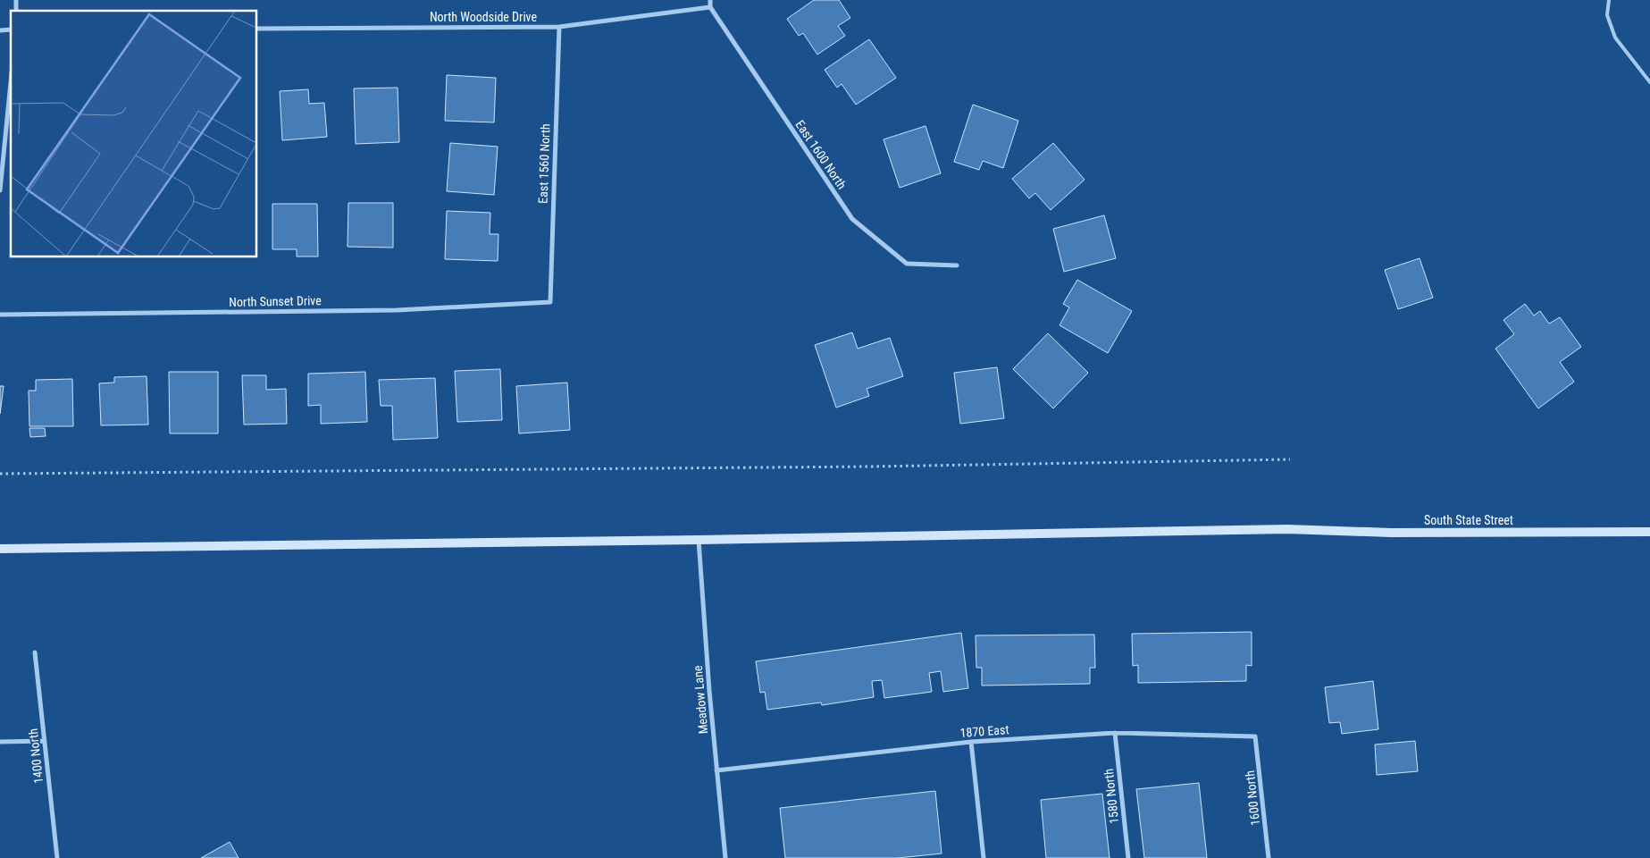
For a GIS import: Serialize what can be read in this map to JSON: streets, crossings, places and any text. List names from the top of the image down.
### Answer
{
  "streets": {
    "main road": ["South State Street"],
    "street": [
      "North Woodside Drive",
      "East 1600 North",
      "East 1560 North",
      "North Sunset Drive",
      "Meadow Lane",
      "1870 East",
      "1400 North",
      "1580 North",
      "1600 North"
    ]
  },
  "crossings": [
    ["North Woodside Drive", "East 1600 North"],
    ["North Woodside Drive", "East 1560 North"],
    ["East 1560 North", "North Sunset Drive"],
    ["South State Street", "Meadow Lane"],
    ["Meadow Lane", "1870 East"],
    ["1870 East", "1580 North"],
    ["1870 East", "1600 North"]
  ]
}
